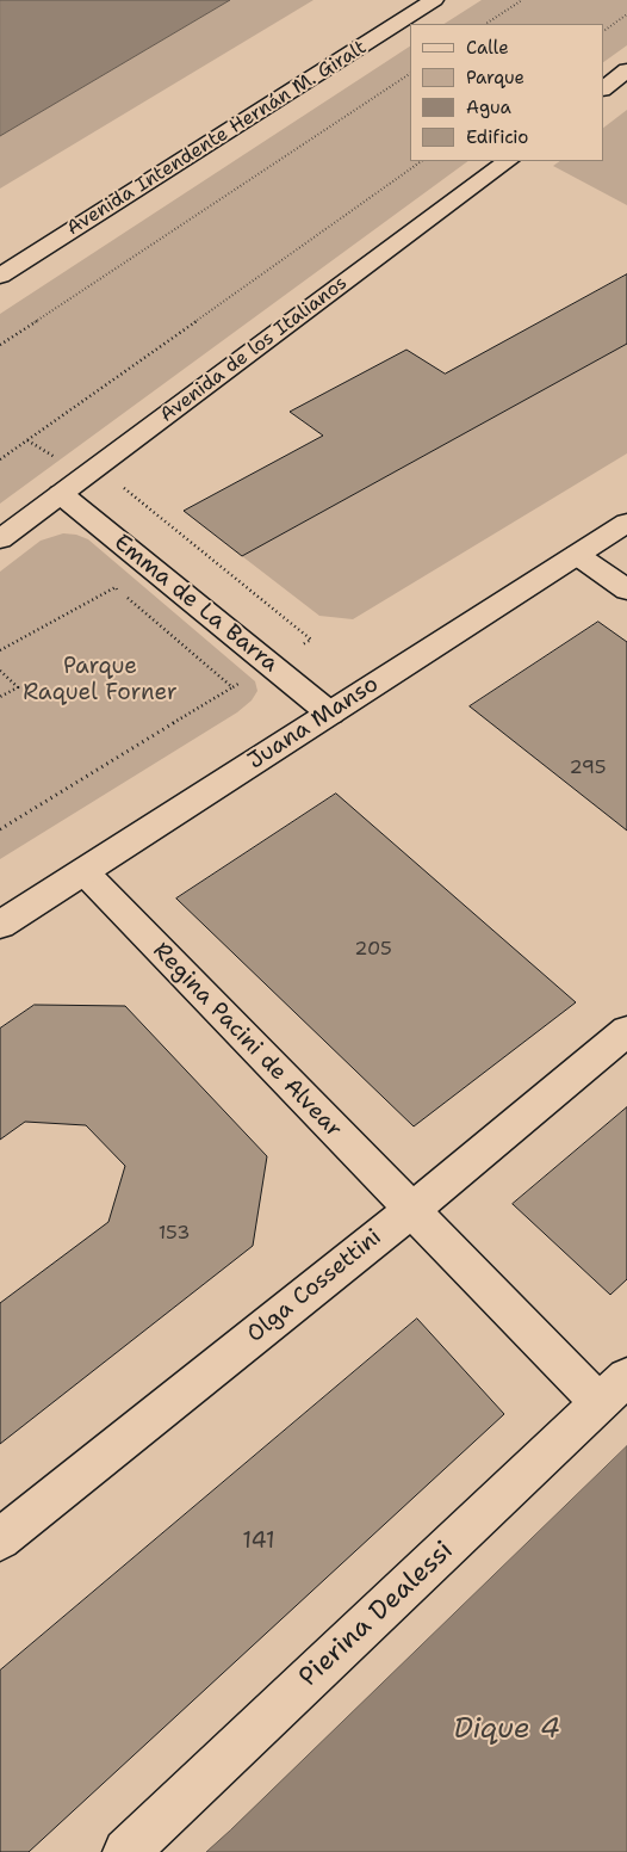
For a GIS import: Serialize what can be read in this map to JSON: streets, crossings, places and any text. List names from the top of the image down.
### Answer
{
  "streets": {
    "street": [
      "Avenida Intendente Hernán M. Giralt",
      "Avenida de los Italianos",
      "Emma de La Barra",
      "Juana Manso",
      "Regina Pacini de Alvear",
      "Olga Cossettini",
      "Pierina Dealessi"
    ]
  },
  "crossings": [
    ["Avenida de los Italianos", "Emma de La Barra"],
    ["Emma de La Barra", "Juana Manso"],
    ["Juana Manso", "Regina Pacini de Alvear"],
    ["Regina Pacini de Alvear", "Olga Cossettini"],
    ["Regina Pacini de Alvear", "Pierina Dealessi"]
  ],
  "water": ["Dique 4"],
  "parks": ["Parque Raquel Forner"],
  "house_numbers": [
    "295",
    "205",
    "153",
    "141"
  ],
  "legend": [
    "Calle",
    "Parque",
    "Agua",
    "Edificio"
  ]
}
